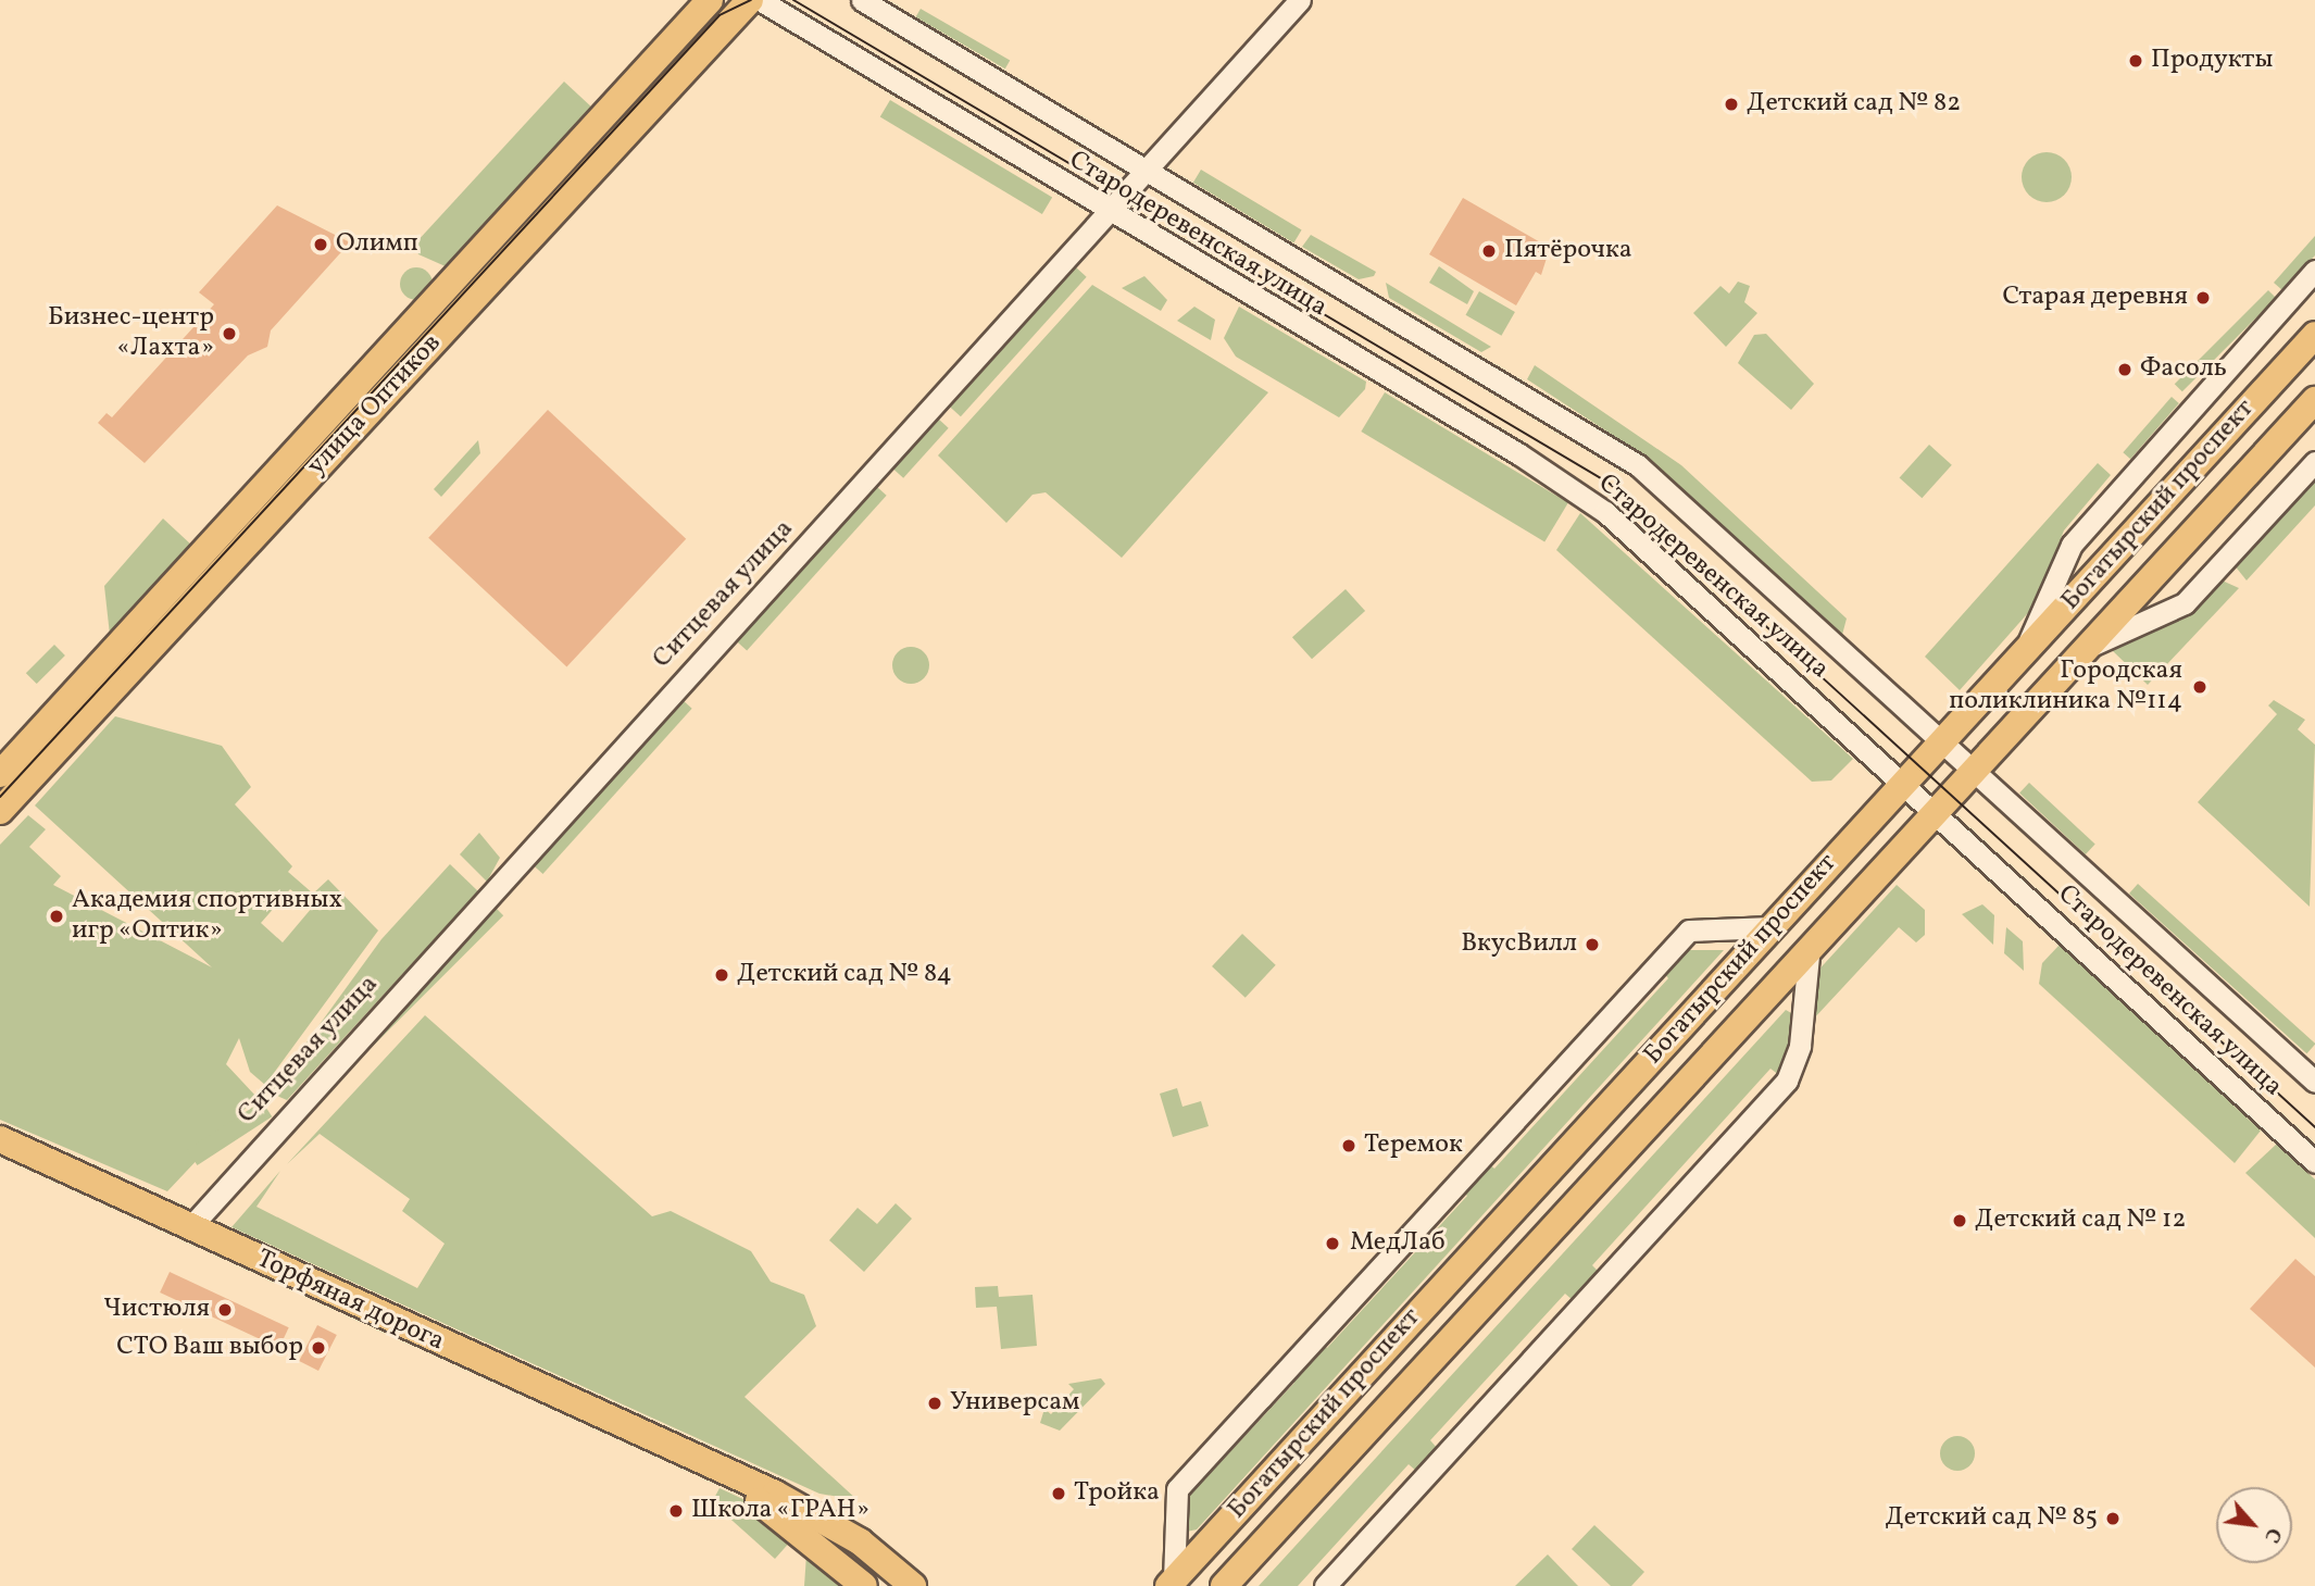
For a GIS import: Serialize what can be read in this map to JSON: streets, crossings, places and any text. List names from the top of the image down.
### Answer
{
  "streets": {
    "main road": ["улица Оптиков", "Богатырский проспект", "Торфяная дорога"],
    "street": ["Стародеревенская улица", "Ситцевая улица"]
  },
  "crossings": [
    ["Стародеревенская улица", "Богатырский проспект"],
    ["Стародеревенская улица", "Ситцевая улица"],
    ["Ситцевая улица", "Торфяная дорога"]
  ],
  "places": [
    "Продукты",
    "Детский сад № 82",
    "Олимп",
    "Пятёрочка",
    "Старая деревня",
    "Бизнес-центр «Лахта»",
    "Фасоль",
    "Городская поликлиника №114",
    "Академия спортивных игр «Оптик»",
    "ВкусВилл",
    "Детский сад № 84",
    "Теремок",
    "Детский сад № 12",
    "МедЛаб",
    "Чистюля",
    "СТО Ваш выбор",
    "Универсам",
    "Тройка",
    "Школа «ГРАН»",
    "Детский сад № 85"
  ],
  "north": "bottom right"
}
